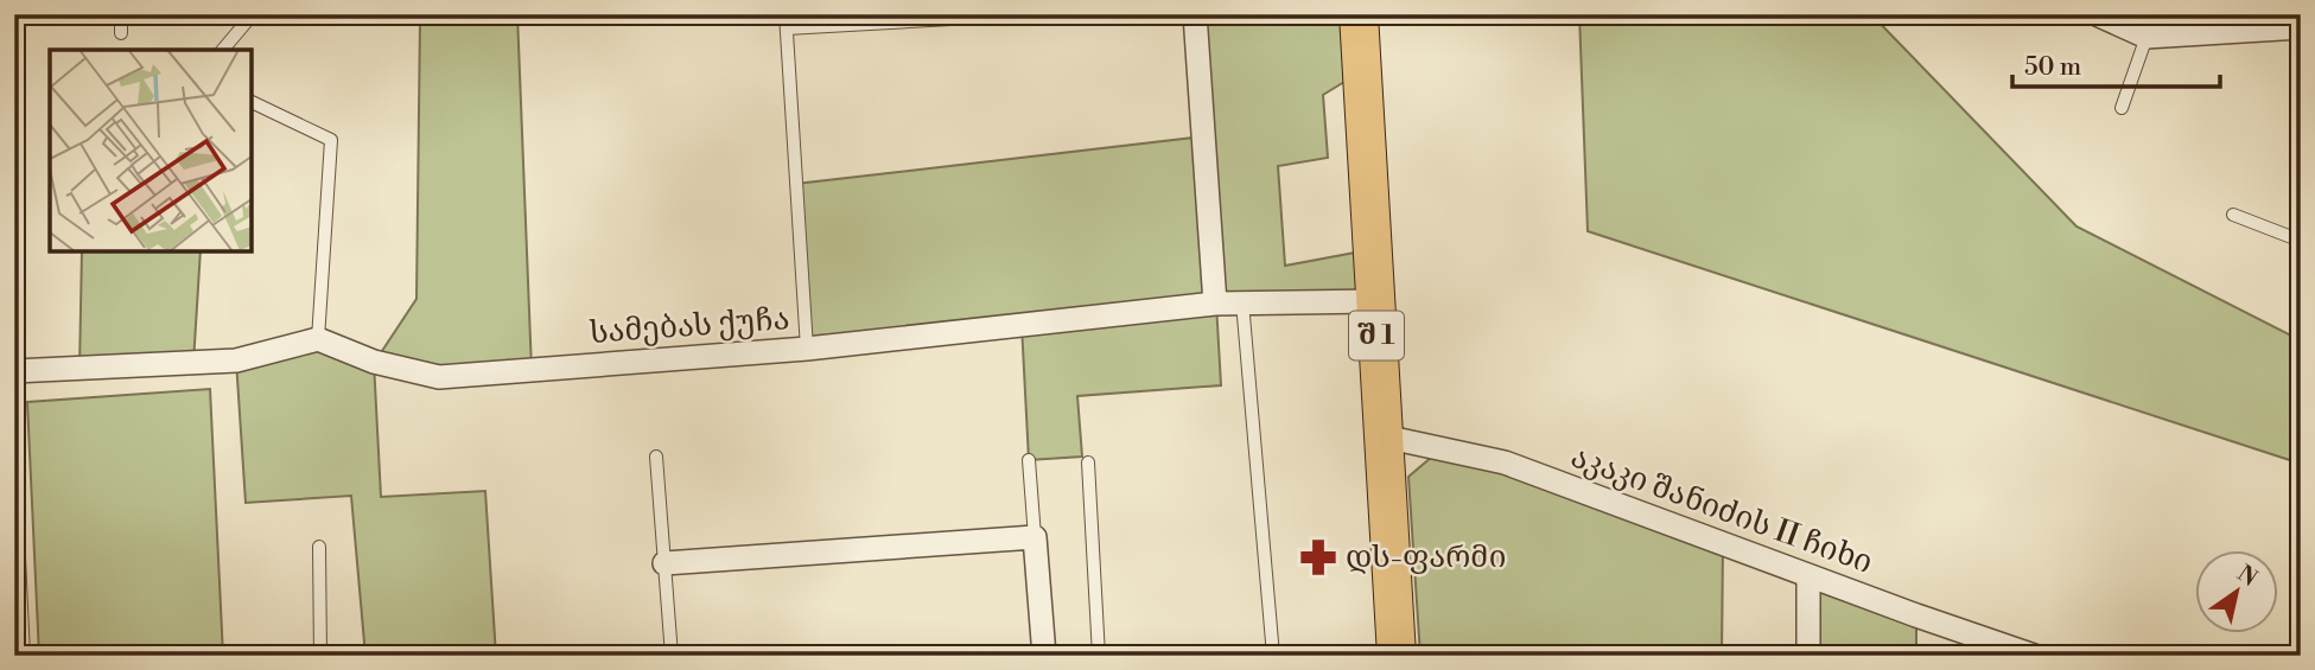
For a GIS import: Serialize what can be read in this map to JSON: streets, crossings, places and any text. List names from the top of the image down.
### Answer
{
  "streets": {
    "main road": ["შ 1"],
    "street": ["სამებას ქუჩა", "აკაკი შანიძის II ჩიხი"]
  },
  "crossings": [
    ["სამებას ქუჩა", "შ 1"],
    ["შ 1", "აკაკი შანიძის II ჩიხი"]
  ],
  "places": {
    "pharmacy": ["დს-ფარმი"]
  },
  "scale_bar": "50 m",
  "north": "top right"
}
